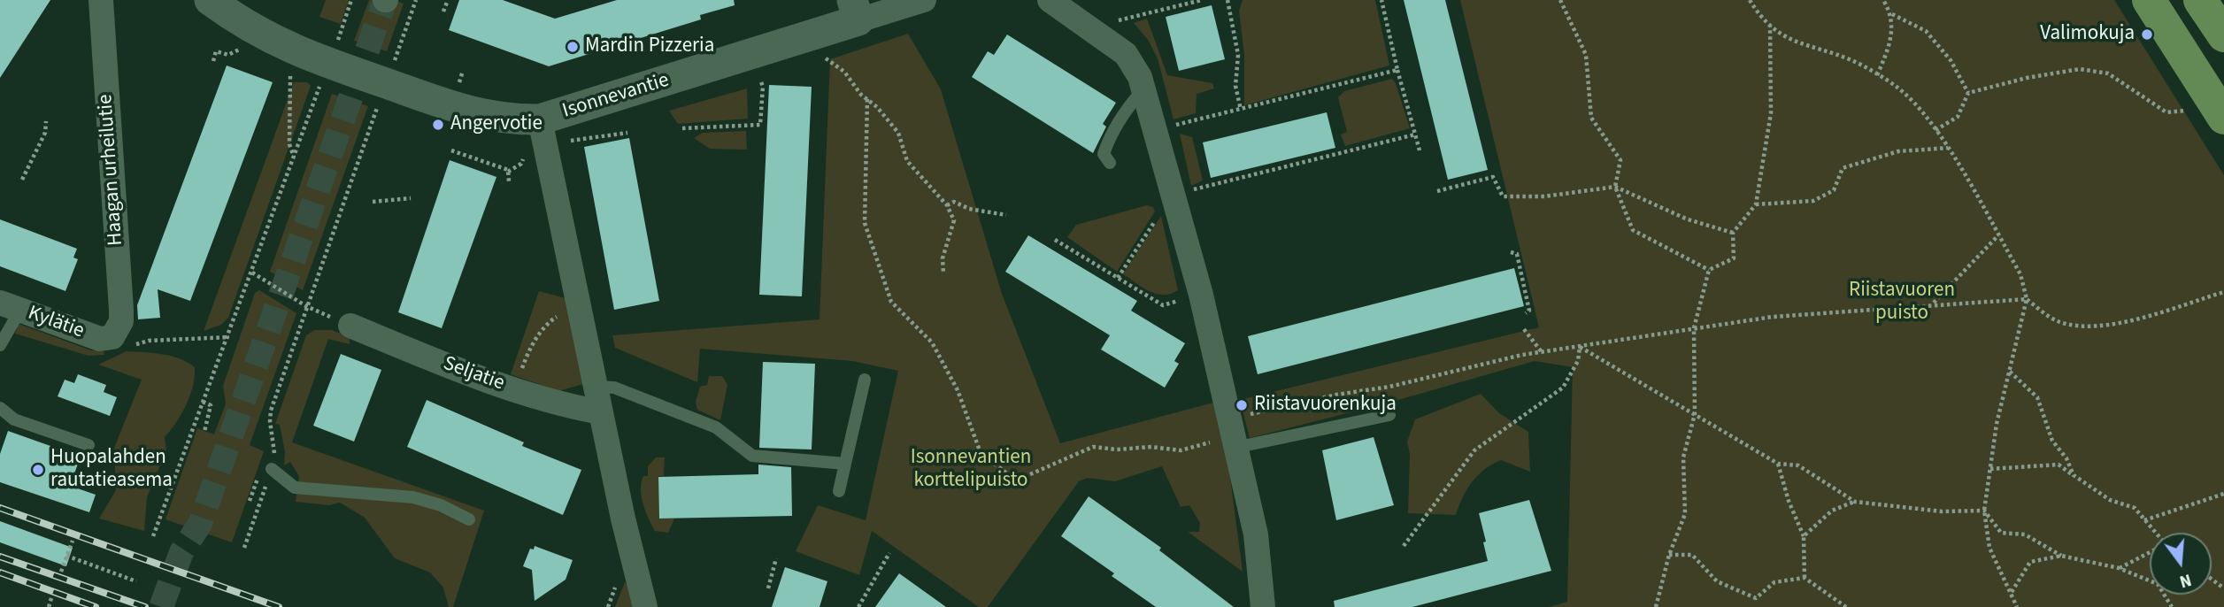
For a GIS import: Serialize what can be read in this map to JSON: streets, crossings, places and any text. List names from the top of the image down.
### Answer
{
  "streets": {
    "street": [
      "Isonnevantie",
      "Haagan urheilutie",
      "Kylätie",
      "Seljatie"
    ]
  },
  "crossings": [
    ["Haagan urheilutie", "Kylätie"]
  ],
  "parks": ["Riistavuoren puisto", "Isonnevantien korttelipuisto"],
  "places": [
    "Valimokuja",
    "Mardin Pizzeria",
    "Angervotie",
    "Riistavuorenkuja",
    "Huopalahden rautatieasema"
  ],
  "north": "bottom"
}
